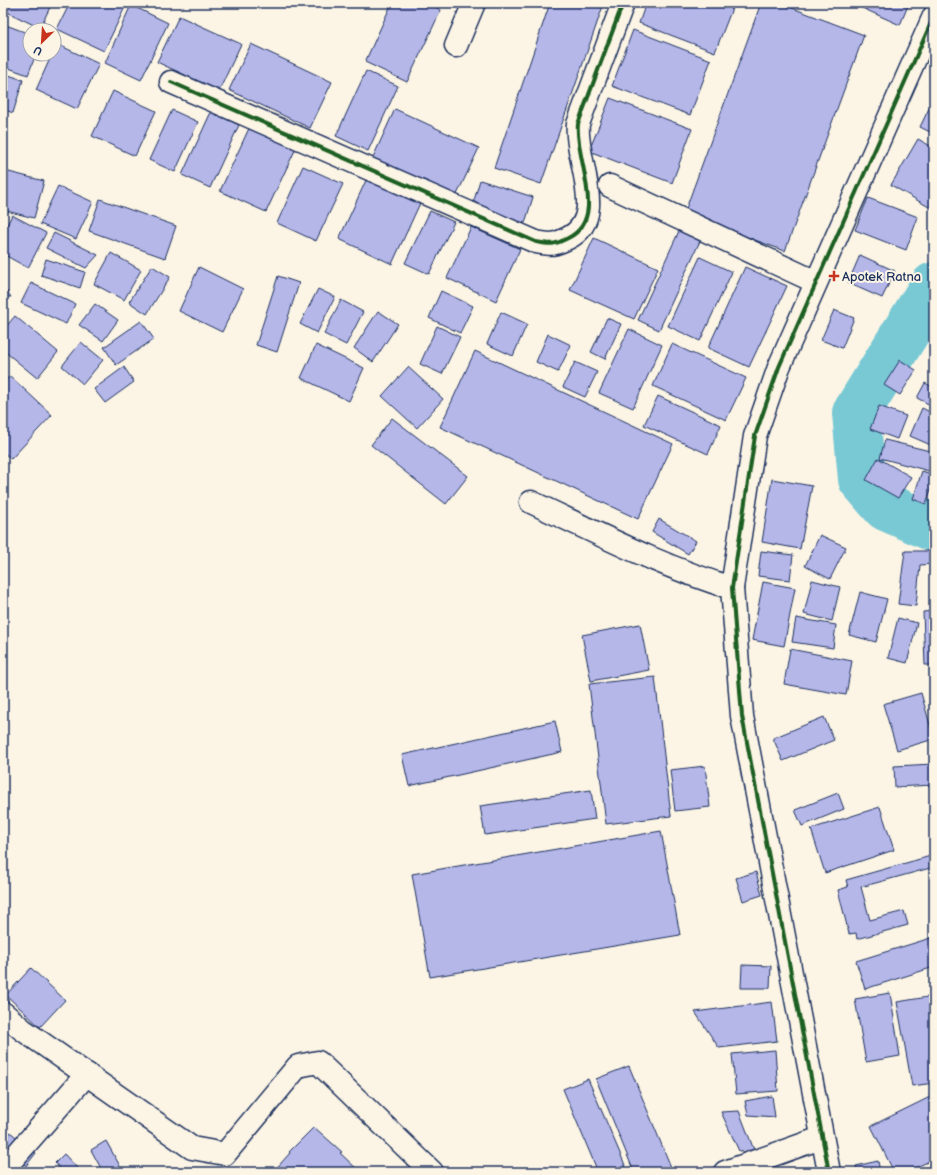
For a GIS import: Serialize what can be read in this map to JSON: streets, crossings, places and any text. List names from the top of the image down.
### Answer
{
  "places": {
    "health": ["Apotek Ratna"]
  },
  "north": "bottom left"
}
